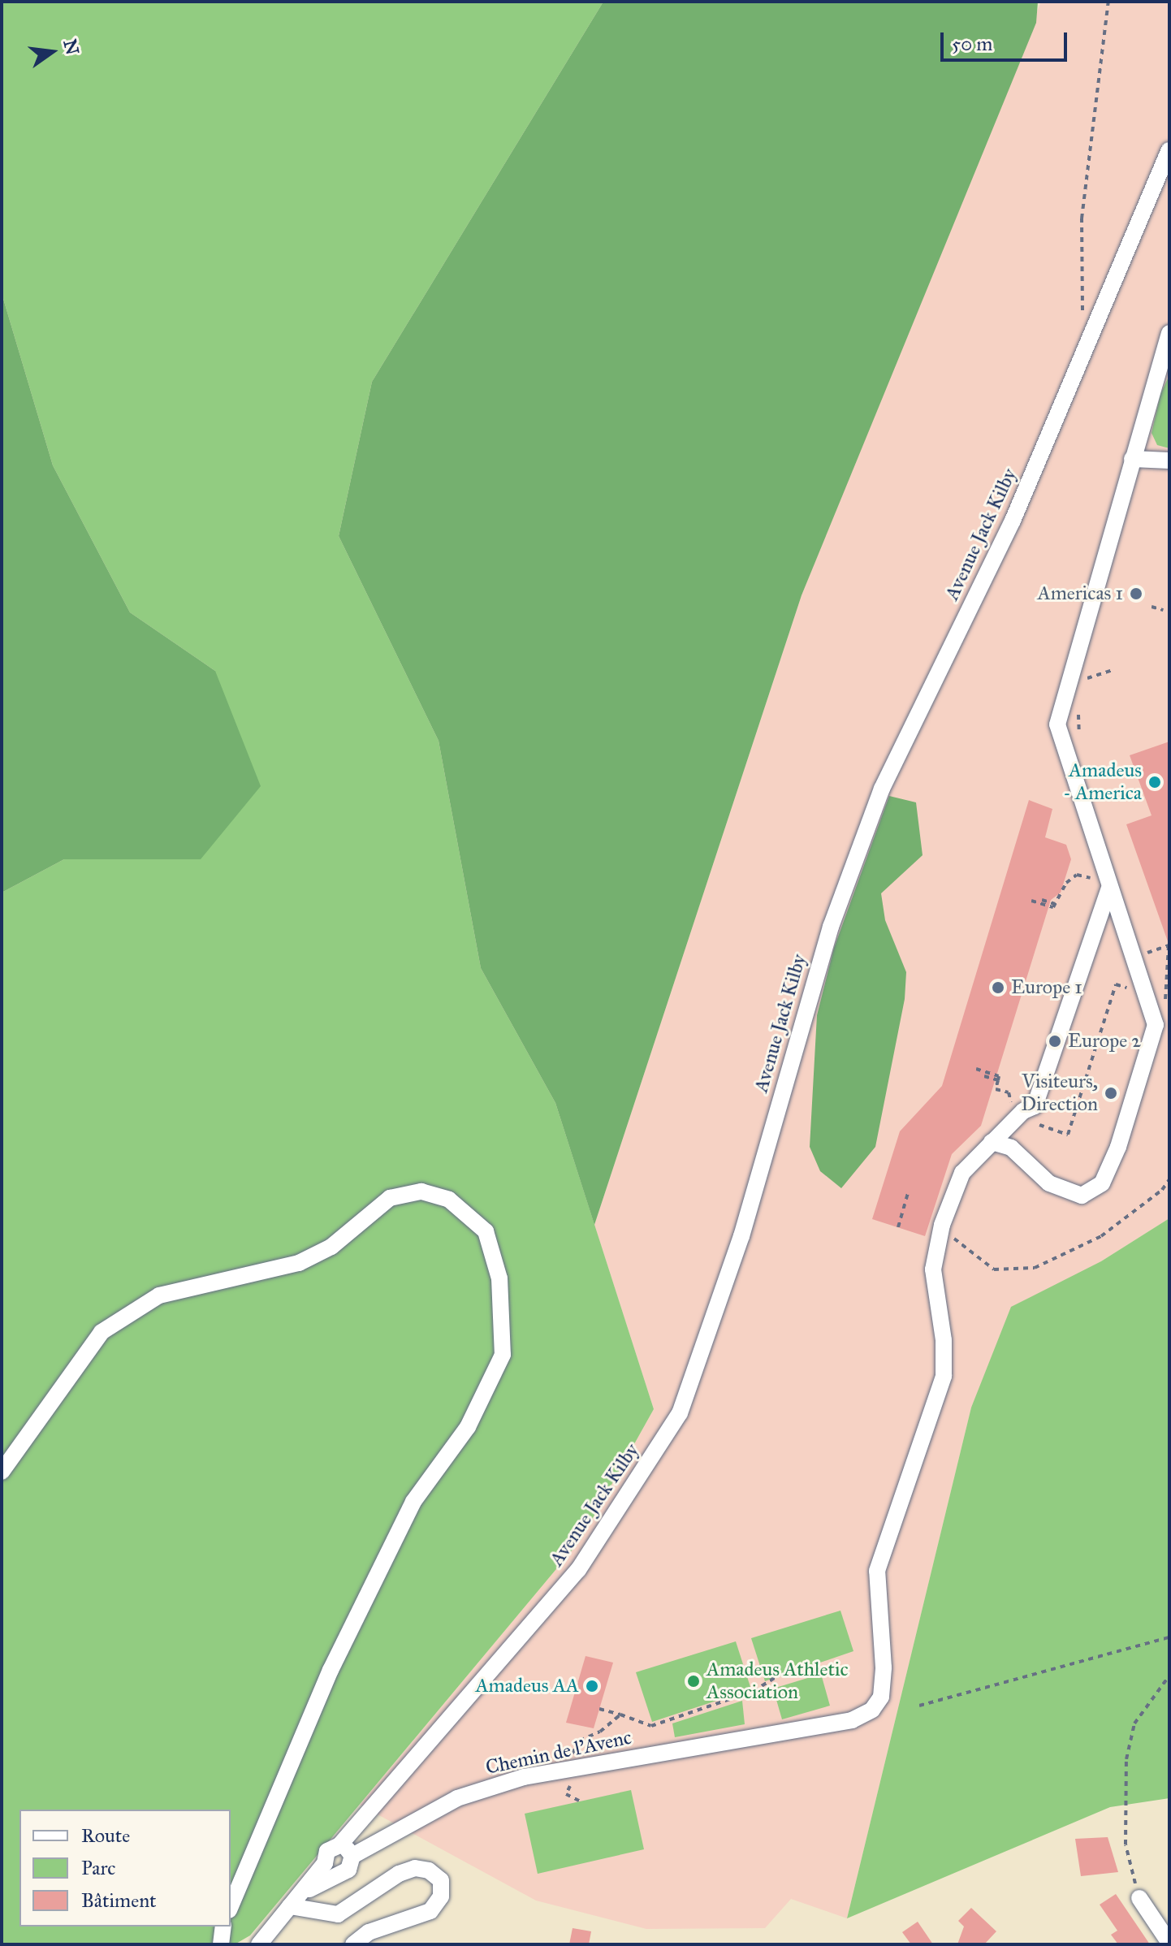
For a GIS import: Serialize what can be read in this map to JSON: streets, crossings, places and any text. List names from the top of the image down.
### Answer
{
  "streets": {
    "street": ["Avenue Jack Kilby", "Chemin de l'Avenc"]
  },
  "crossings": [
    ["Avenue Jack Kilby", "Chemin de l'Avenc"]
  ],
  "places": [
    "Americas 1",
    "Amadeus - America",
    "Europe 1",
    "Europe 2",
    "Visiteurs, Direction",
    "Amadeus Athletic Association",
    "Amadeus AA"
  ],
  "legend": ["Route", "Parc", "Bâtiment"],
  "scale_bar": "50 m",
  "north": "right"
}
